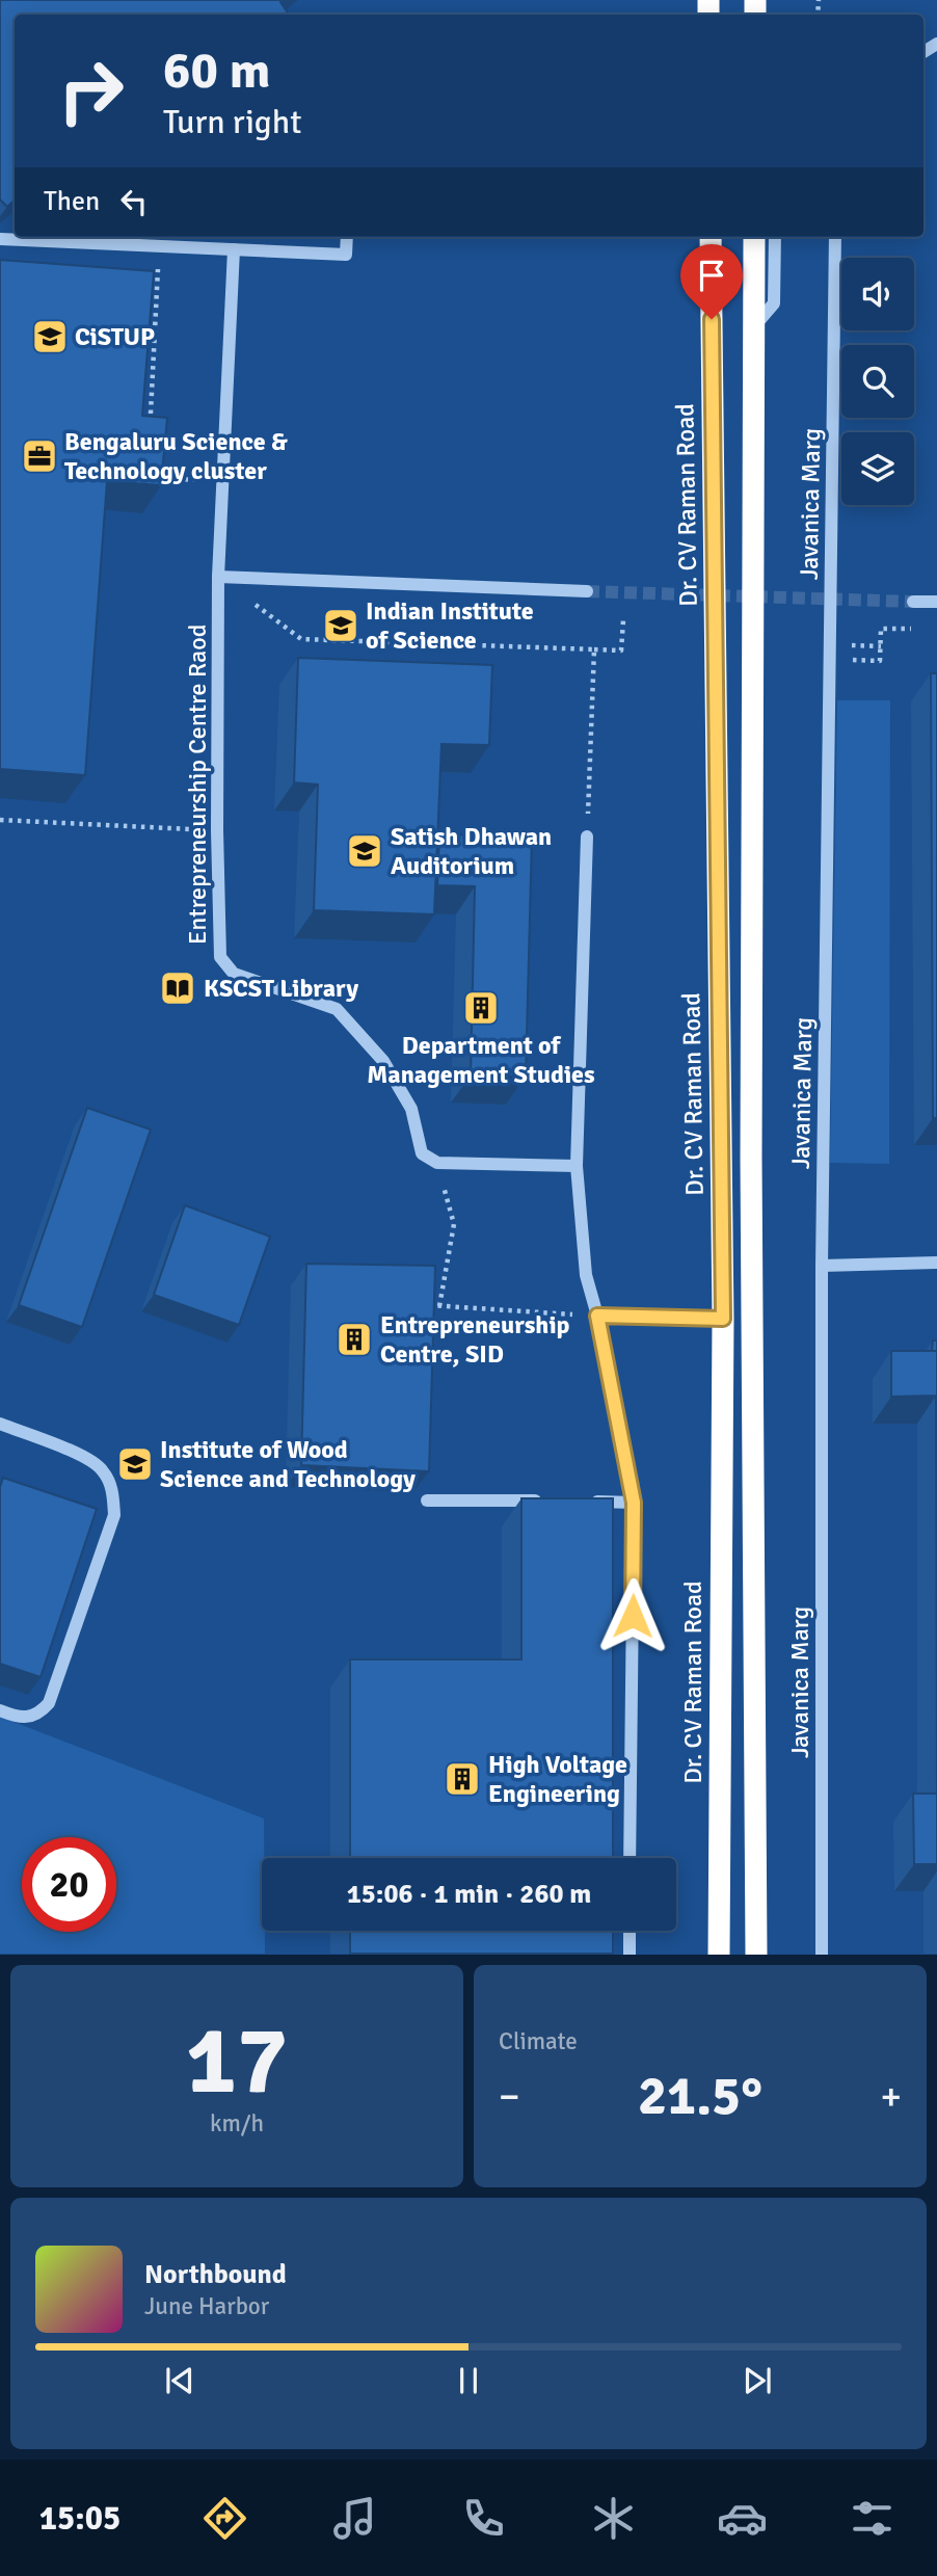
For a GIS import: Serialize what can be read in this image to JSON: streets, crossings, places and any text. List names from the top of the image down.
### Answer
{
  "streets": {
    "highway": ["Dr. CV Raman Road"],
    "lane": ["Javanica Marg", "Entrepreneurship Centre Raod"]
  },
  "places": {
    "school or university": [
      "CiSTUP",
      "Indian Institute of Science",
      "Satish Dhawan Auditorium",
      "Institute of Wood Science and Technology"
    ],
    "office": ["Bengaluru Science & Technology cluster"],
    "library": ["KSCST Library"],
    "building": ["Department of Management Studies", "Entrepreneurship Centre, SID", "High Voltage Engineering"]
  },
  "page": {
    "turn": ["60 m", "Turn right"],
    "then": "Then",
    "limit": "20",
    "trip": "15:06 · 1 min · 260 m",
    "tile": [
      ["17", "km/h"],
      "Climate"
    ],
    "heat": ["−", "21.5°", "+"],
    "song": ["Northbound", "June Harbor"],
    "tabs": "15:05"
  }
}
